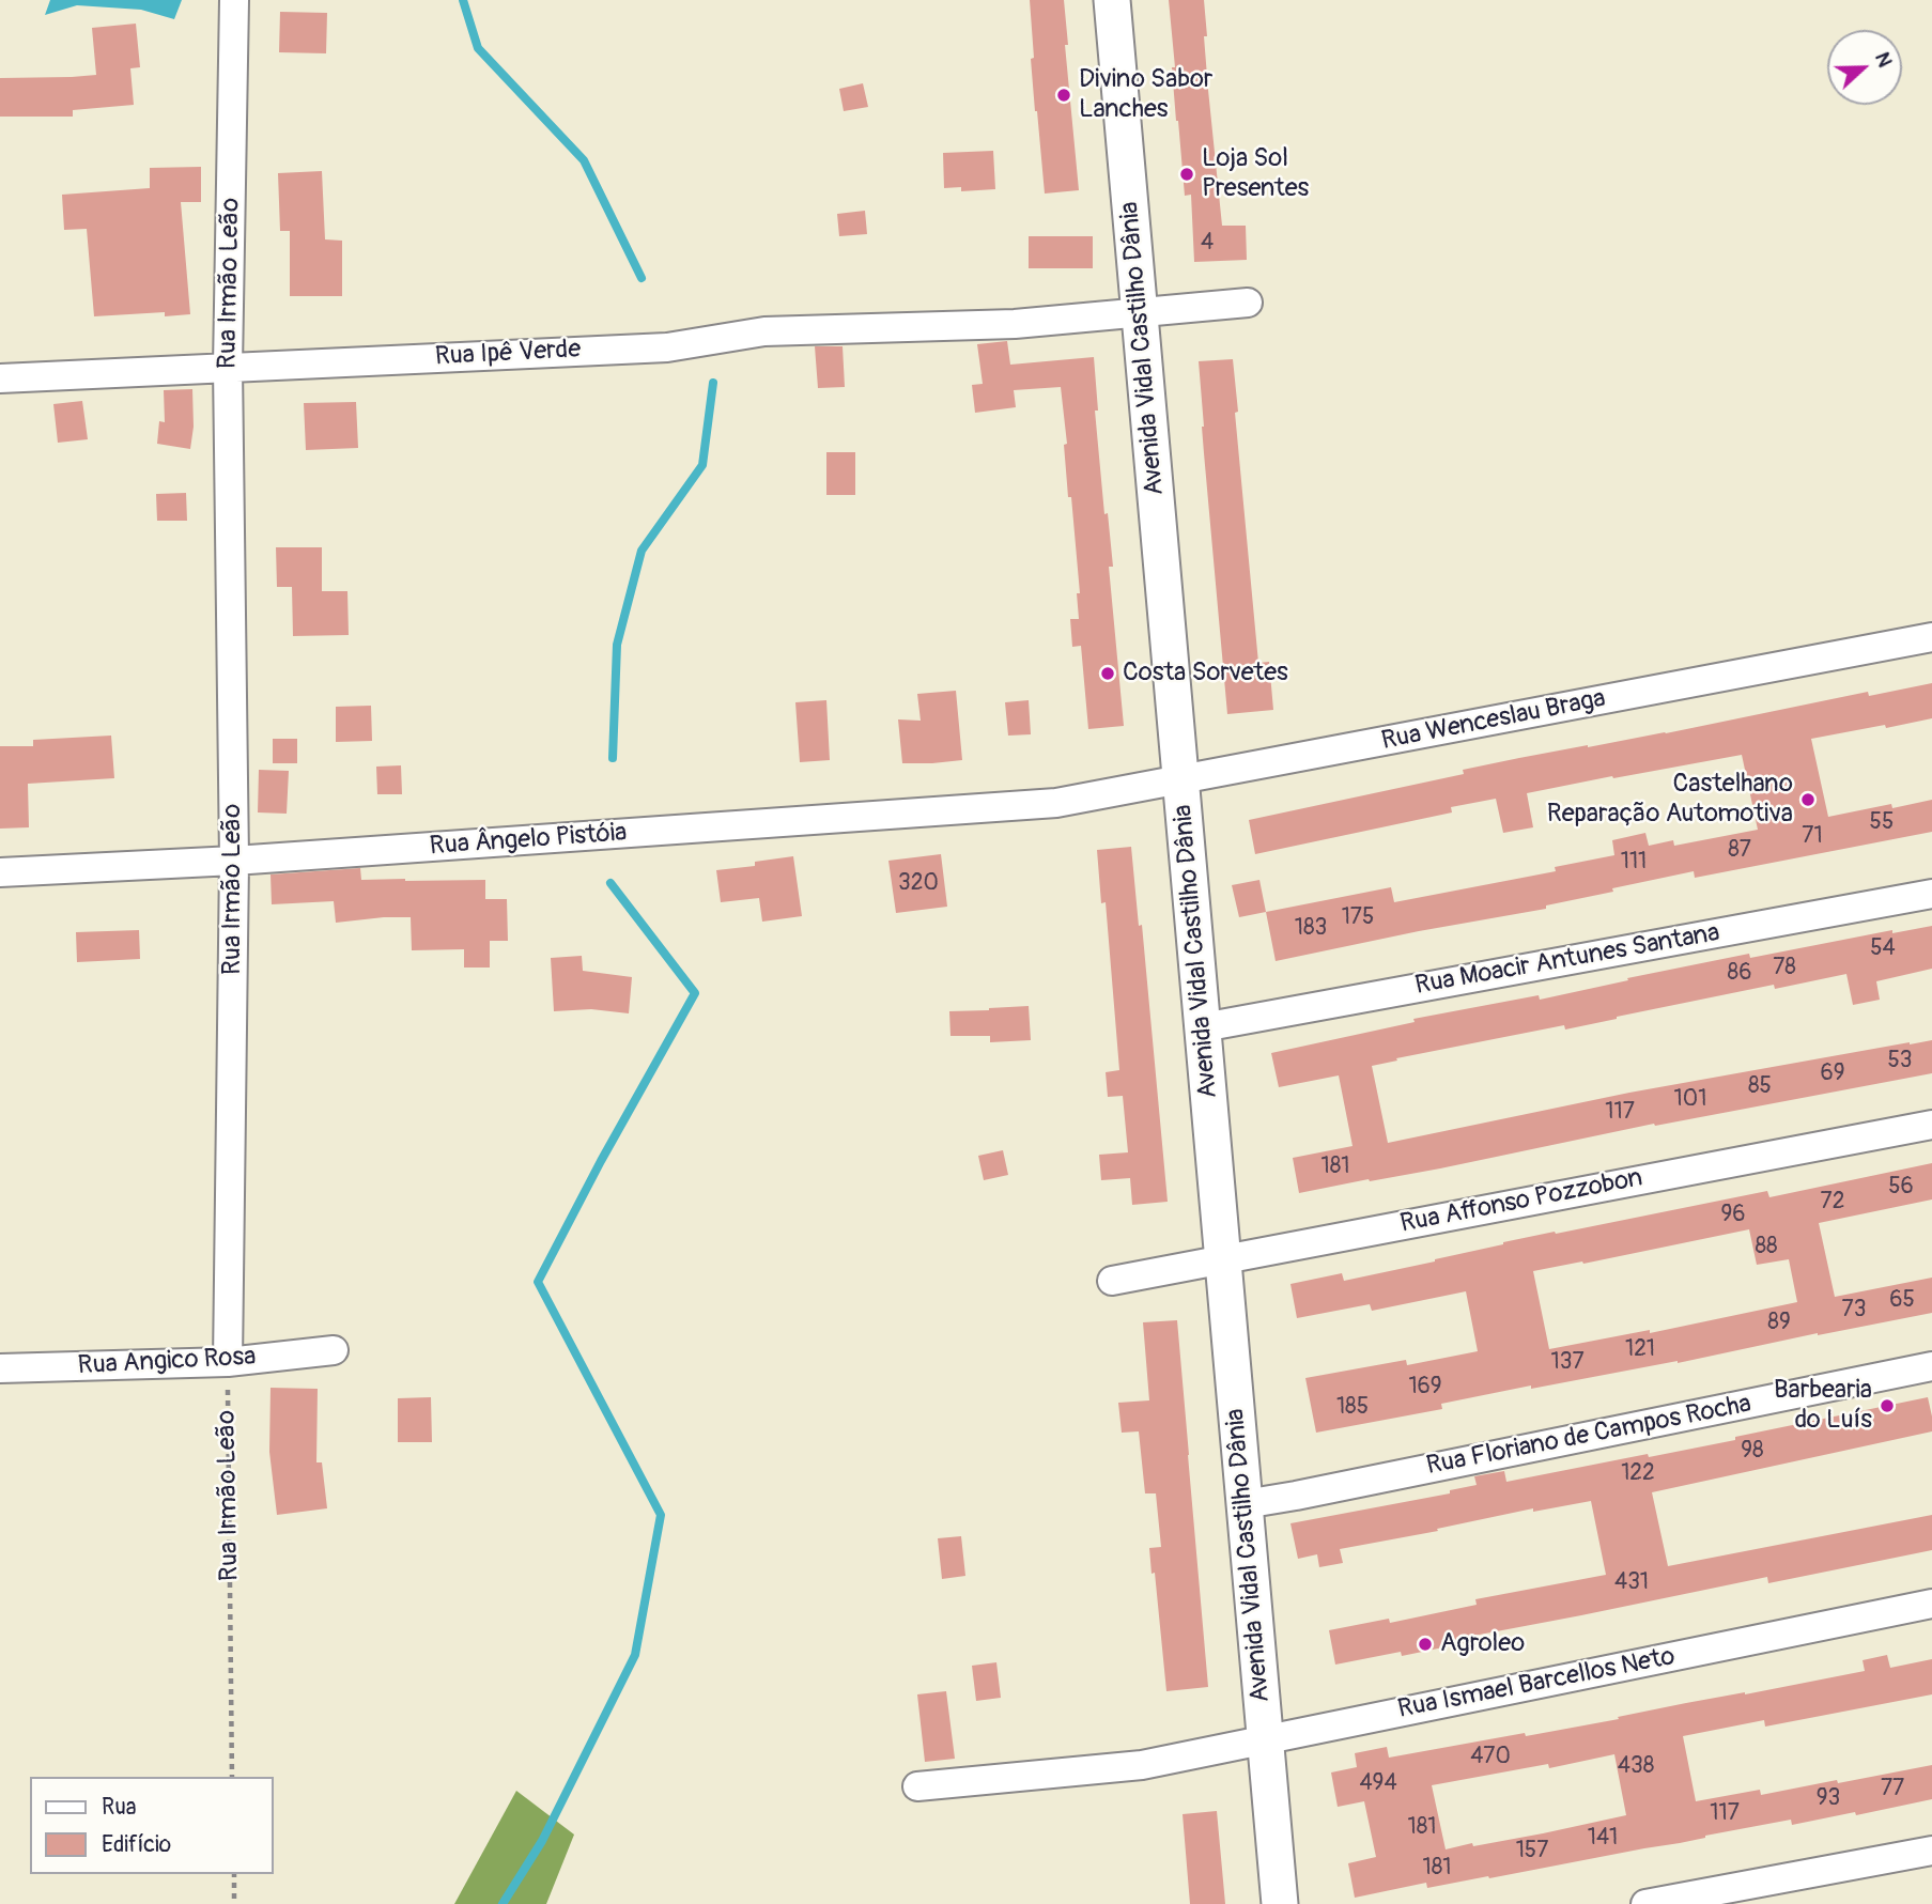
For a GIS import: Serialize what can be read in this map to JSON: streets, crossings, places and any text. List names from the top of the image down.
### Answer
{
  "streets": {
    "street": [
      "Rua Irmão Leão",
      "Avenida Vidal Castilho Dânia",
      "Rua Ipê Verde",
      "Rua Wenceslau Braga",
      "Rua Ângelo Pistóia",
      "Rua Moacir Antunes Santana",
      "Rua Affonso Pozzobon",
      "Rua Angico Rosa",
      "Rua Floriano de Campos Rocha",
      "Rua Ismael Barcellos Neto"
    ]
  },
  "crossings": [
    ["Rua Irmão Leão", "Rua Ipê Verde"],
    ["Rua Irmão Leão", "Rua Ângelo Pistóia"],
    ["Rua Irmão Leão", "Rua Angico Rosa"],
    ["Avenida Vidal Castilho Dânia", "Rua Ipê Verde"],
    ["Avenida Vidal Castilho Dânia", "Rua Wenceslau Braga"],
    ["Avenida Vidal Castilho Dânia", "Rua Moacir Antunes Santana"],
    ["Avenida Vidal Castilho Dânia", "Rua Affonso Pozzobon"],
    ["Avenida Vidal Castilho Dânia", "Rua Floriano de Campos Rocha"],
    ["Avenida Vidal Castilho Dânia", "Rua Ismael Barcellos Neto"],
    ["Rua Wenceslau Braga", "Rua Ângelo Pistóia"]
  ],
  "places": [
    "Divino Sabor Lanches",
    "Loja Sol Presentes",
    "Costa Sorvetes",
    "Castelhano Reparação Automotiva",
    "Barbearia do Luís",
    "Agroleo"
  ],
  "house_numbers": [
    "4",
    "55",
    "71",
    "87",
    "111",
    "320",
    "175",
    "183",
    "54",
    "78",
    "86",
    "53",
    "69",
    "85",
    "101",
    "117",
    "181",
    "56",
    "72",
    "96",
    "88",
    "65",
    "73",
    "89",
    "121",
    "137",
    "169",
    "185",
    "98",
    "122",
    "431",
    "470",
    "438",
    "494",
    "77",
    "93",
    "117",
    "181",
    "141",
    "157",
    "181"
  ],
  "legend": ["Rua", "Edifício"],
  "north": "right"
}
